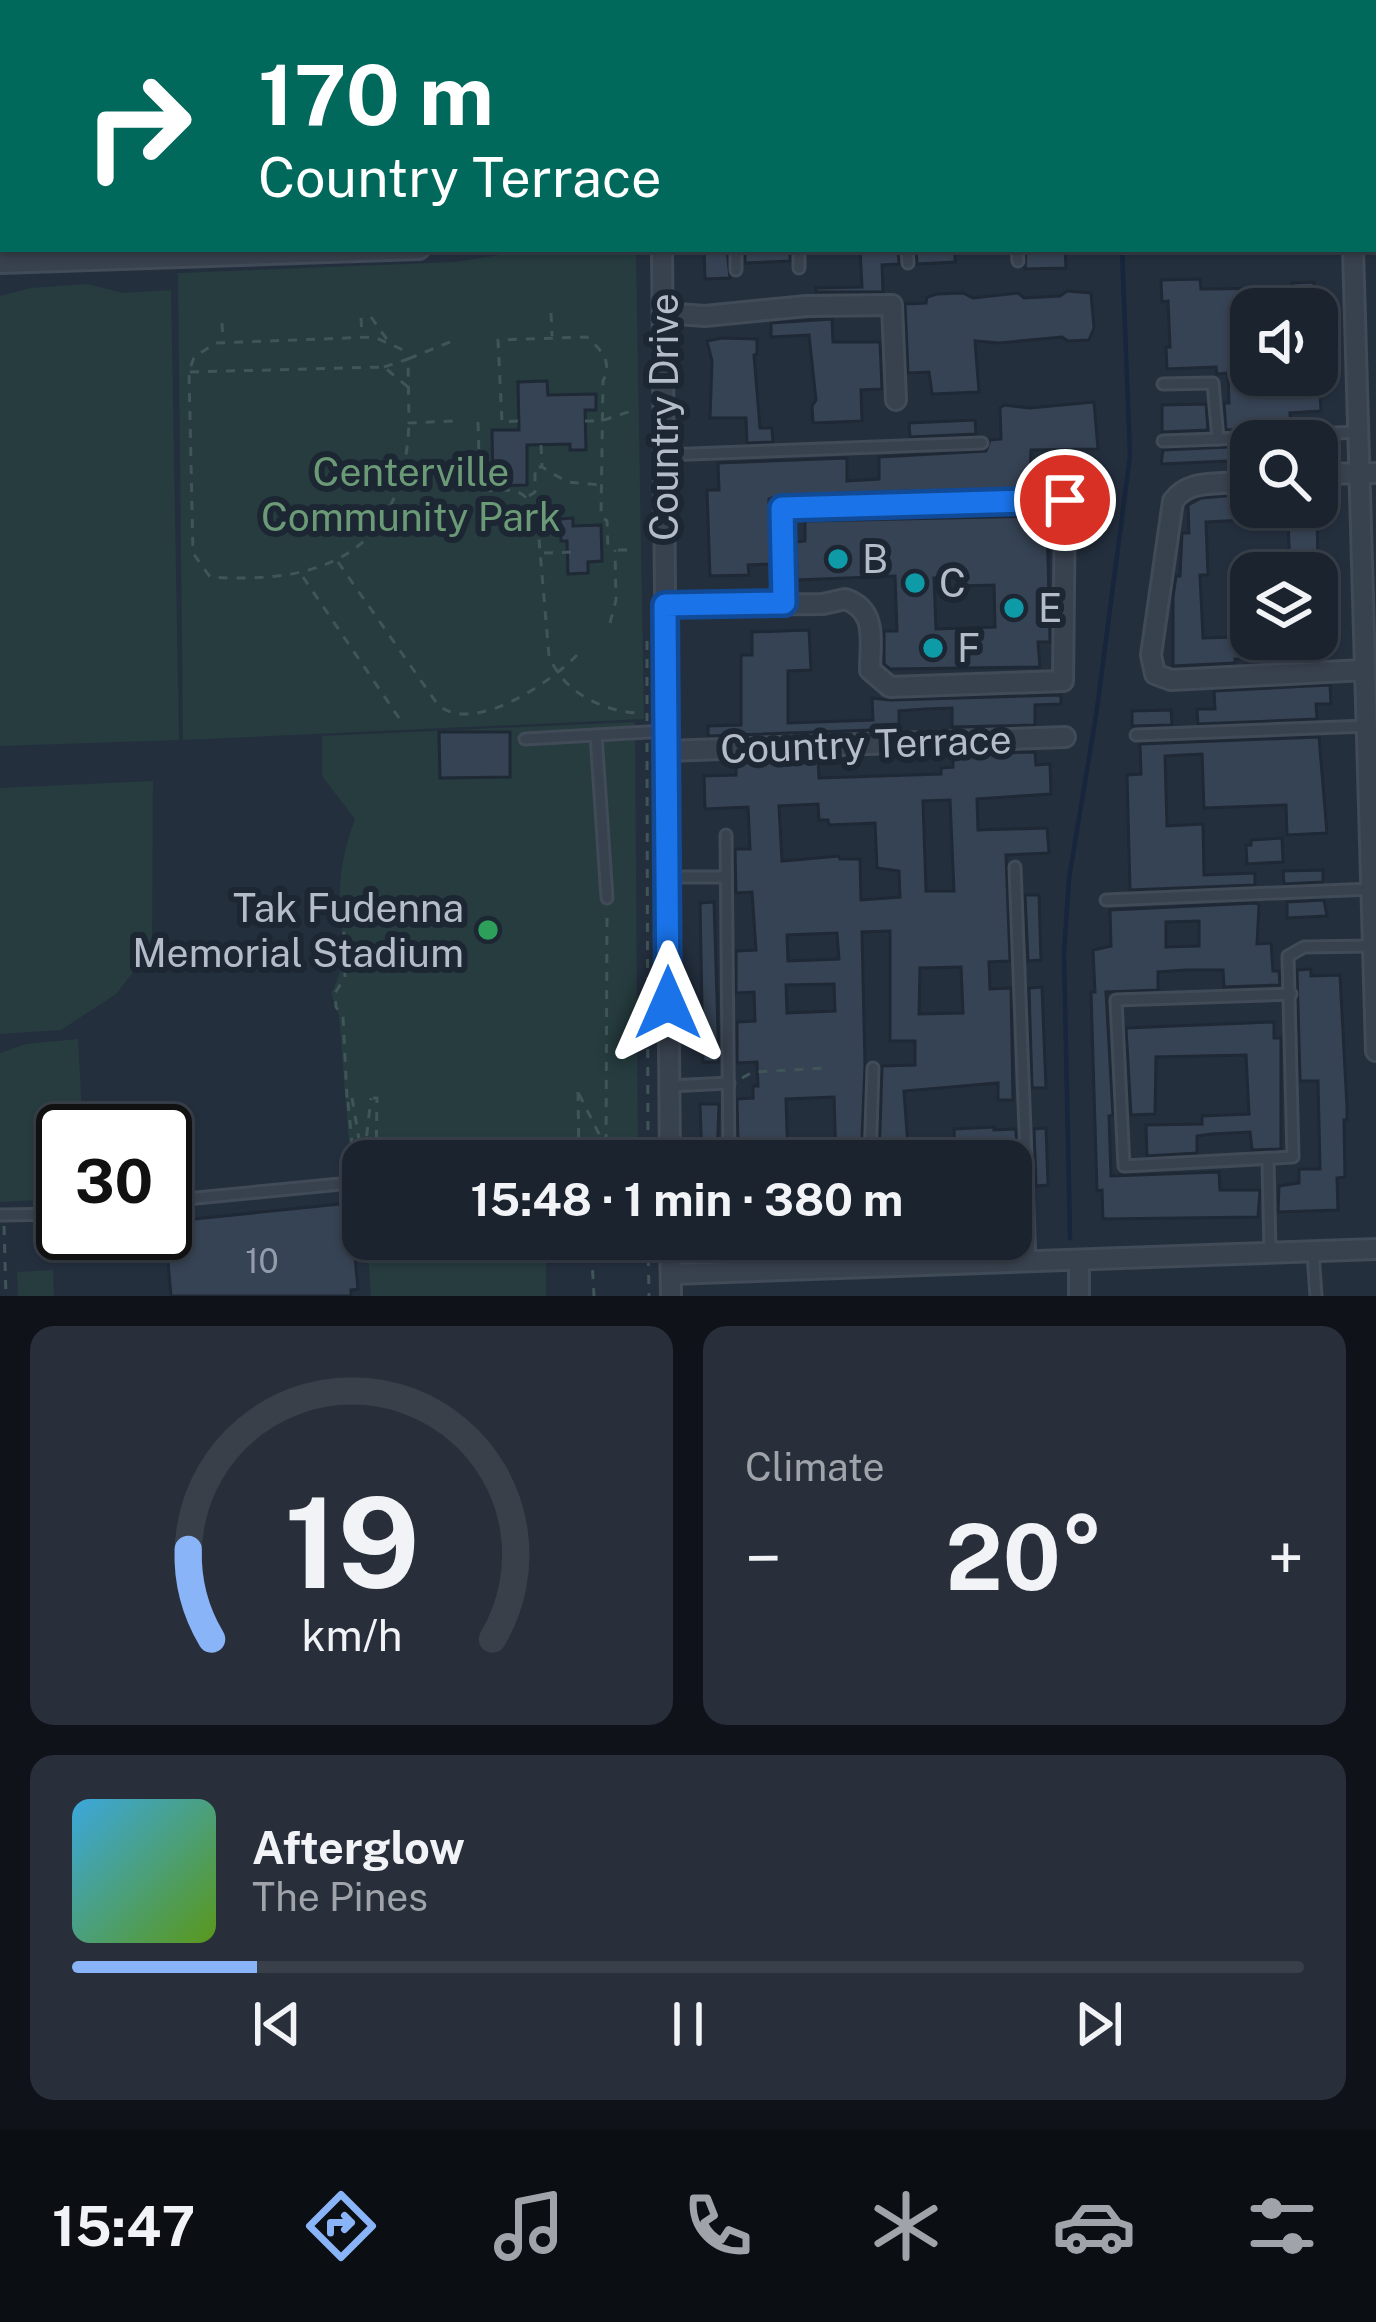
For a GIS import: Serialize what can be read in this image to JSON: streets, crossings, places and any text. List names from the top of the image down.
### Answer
{
  "streets": {
    "street": ["Country Drive", "Country Terrace"]
  },
  "crossings": [
    ["Country Drive", "Country Terrace"]
  ],
  "parks": ["Centerville Community Park"],
  "places": [
    "B",
    "C",
    "E",
    "F",
    "Tak Fudenna Memorial Stadium"
  ],
  "house_numbers": ["10"],
  "page": {
    "turn": ["170 m", "Country Terrace"],
    "limit": "30",
    "trip": "15:48 · 1 min · 380 m",
    "tile": "Climate",
    "heat": ["−", "20°", "+"],
    "song": ["Afterglow", "The Pines"],
    "tabs": "15:47",
    "gauge": ["19", "km/h"]
  }
}
